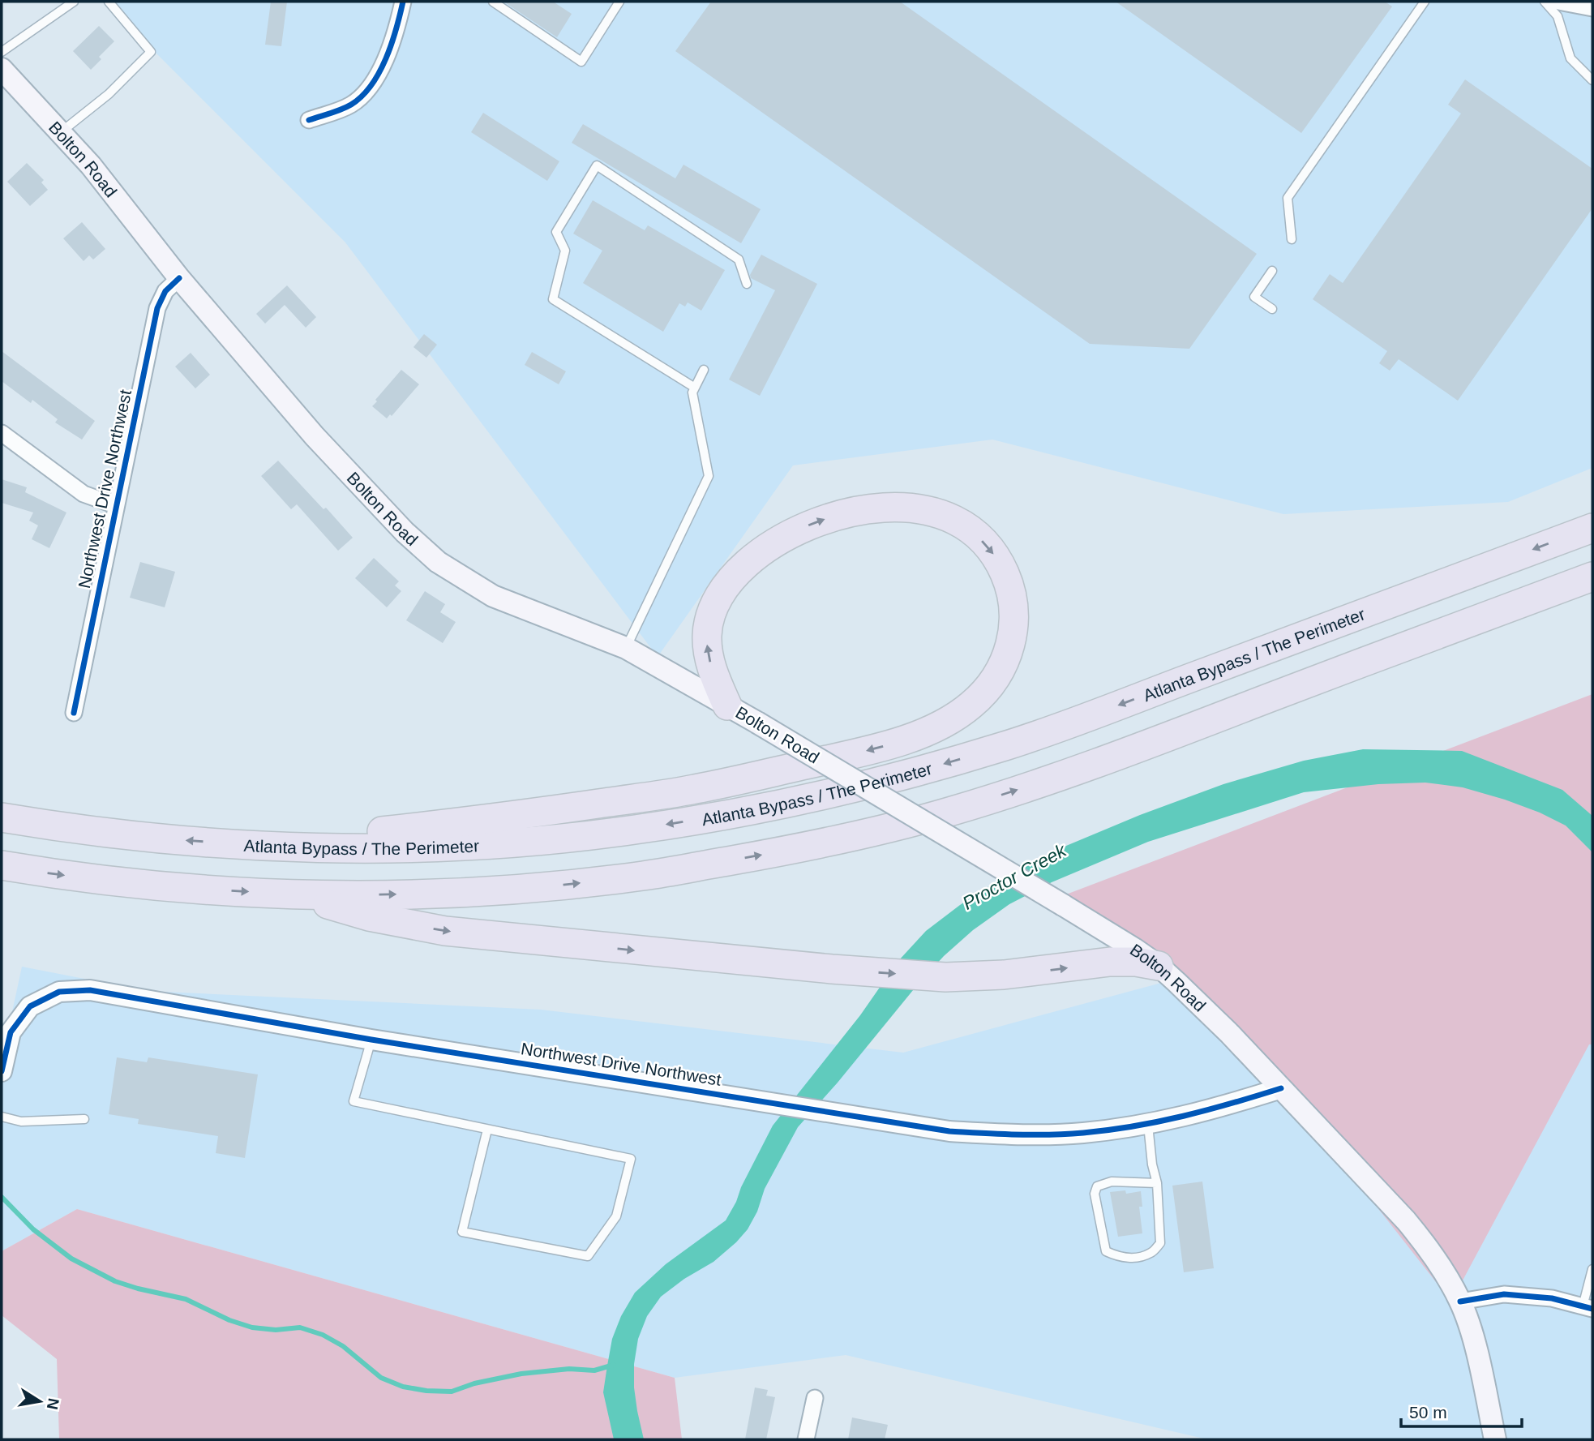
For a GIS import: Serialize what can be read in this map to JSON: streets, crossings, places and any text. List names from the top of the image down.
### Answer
{
  "streets": {
    "highway": ["Atlanta Bypass / The Perimeter"],
    "main road": ["Bolton Road"],
    "street": ["Northwest Drive Northwest"]
  },
  "crossings": [
    ["Bolton Road", "Northwest Drive Northwest"]
  ],
  "water": ["Proctor Creek"],
  "scale_bar": "50 m",
  "north": "right"
}
